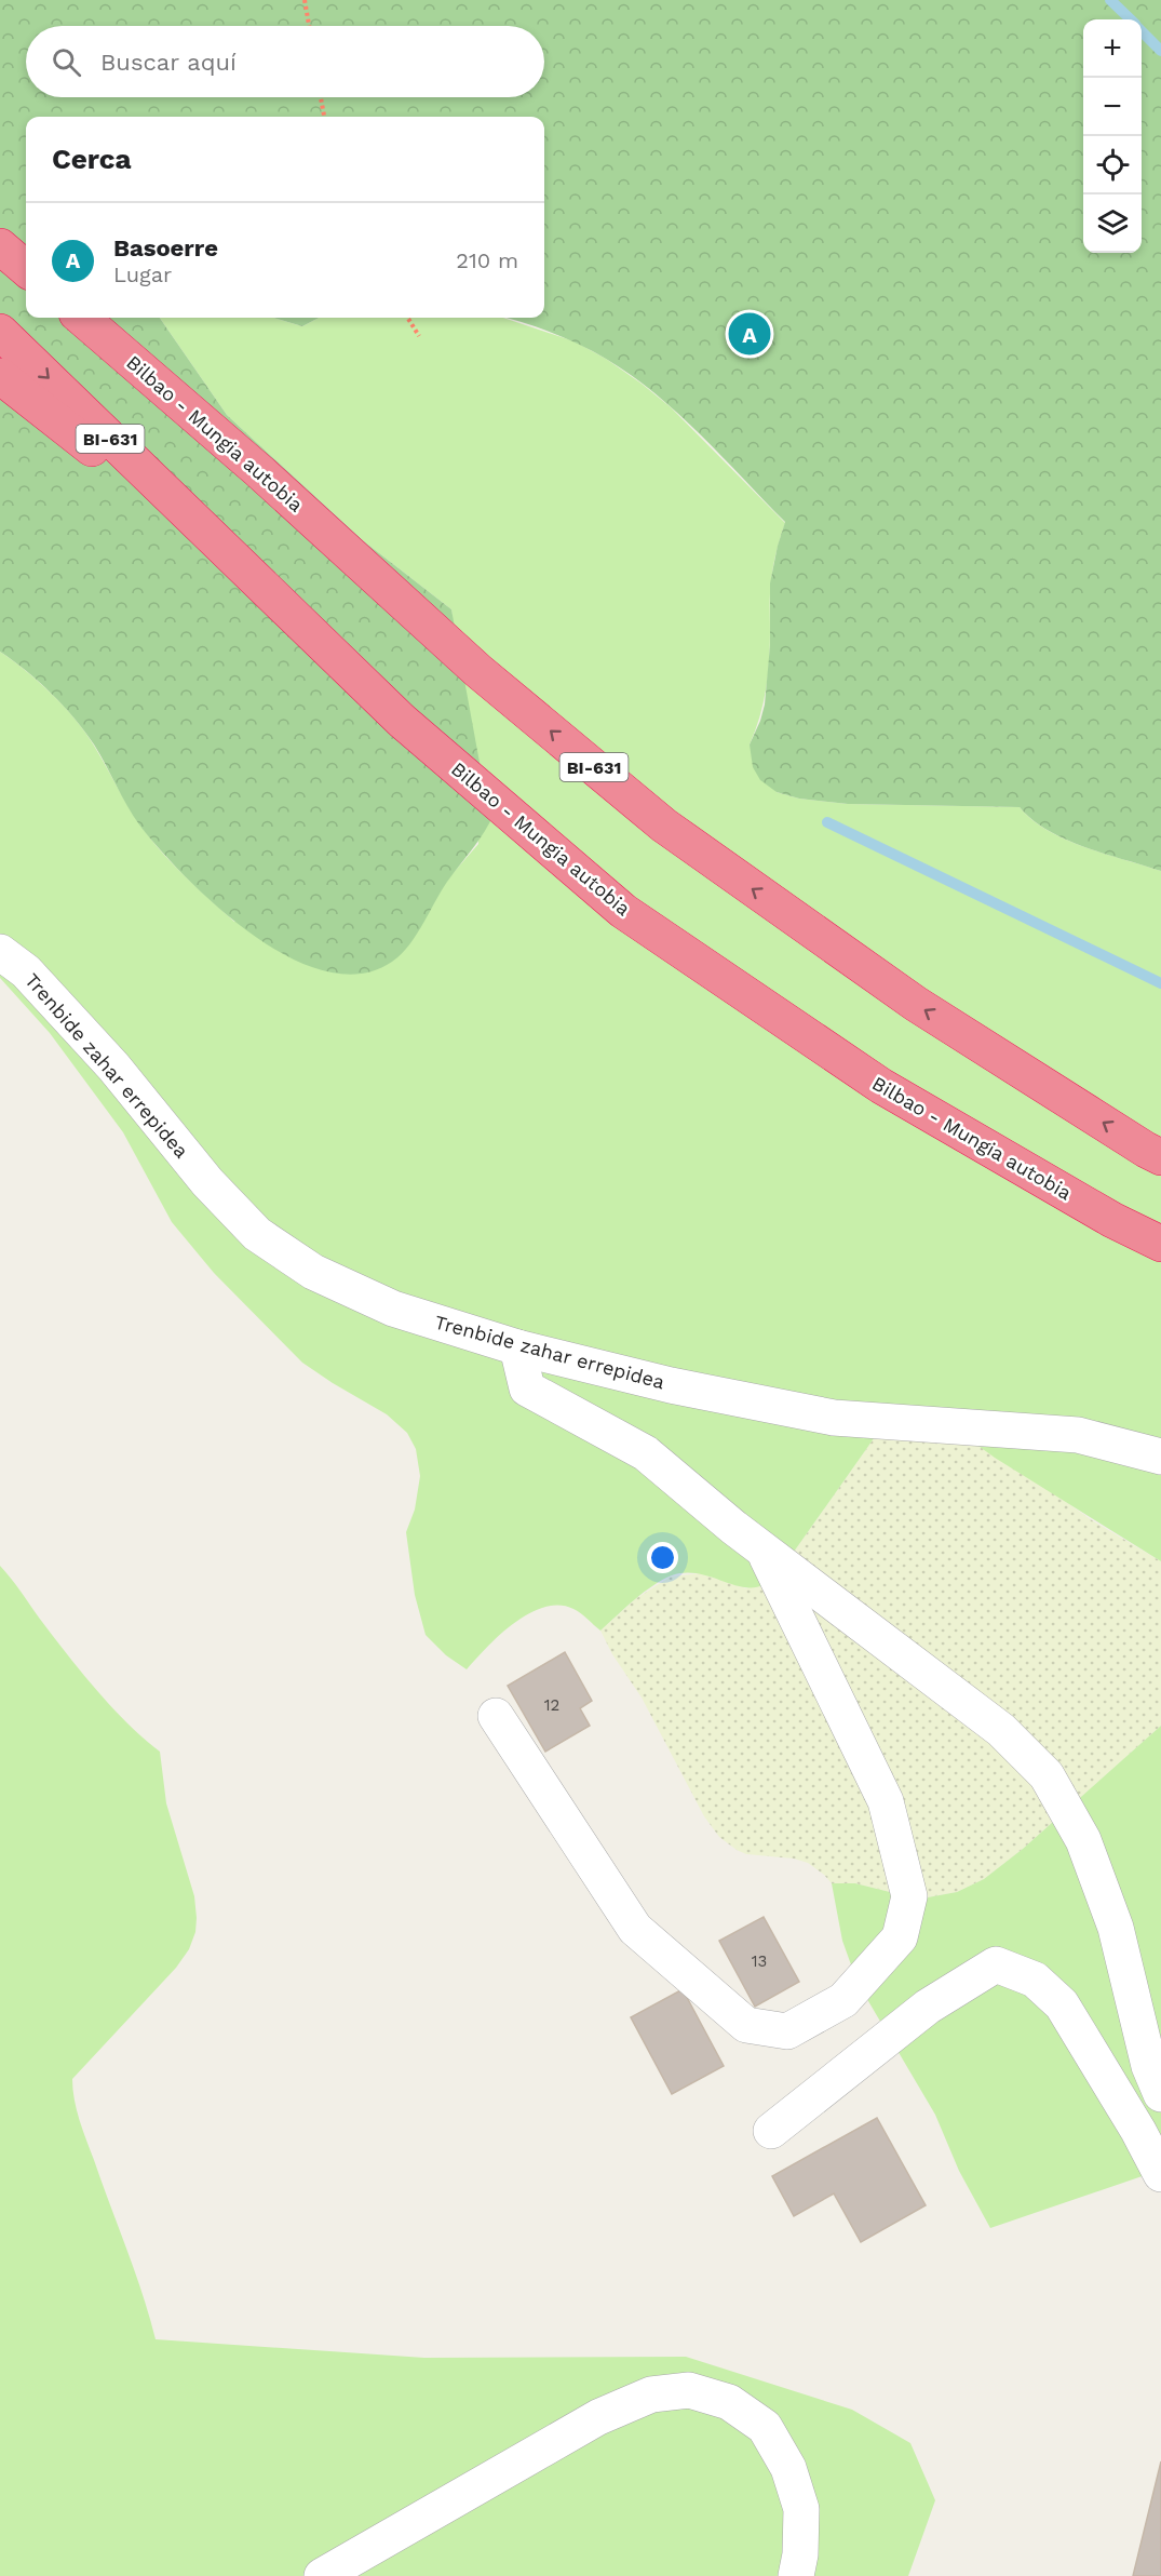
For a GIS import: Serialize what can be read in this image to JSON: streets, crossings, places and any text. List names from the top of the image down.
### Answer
{
  "streets": {
    "highway": ["Bilbao - Mungia autobia", "BI-631"],
    "street": ["Trenbide zahar errepidea"]
  },
  "house_numbers": ["12", "13"],
  "page": {
    "map_buttons": ["+", "−"],
    "search": "Buscar aquí",
    "heading": "Cerca",
    "list": [
      {
        "mark": "A",
        "name": "Basoerre",
        "note": "Lugar",
        "value": "210 m"
      }
    ],
    "pins": "A"
  }
}
